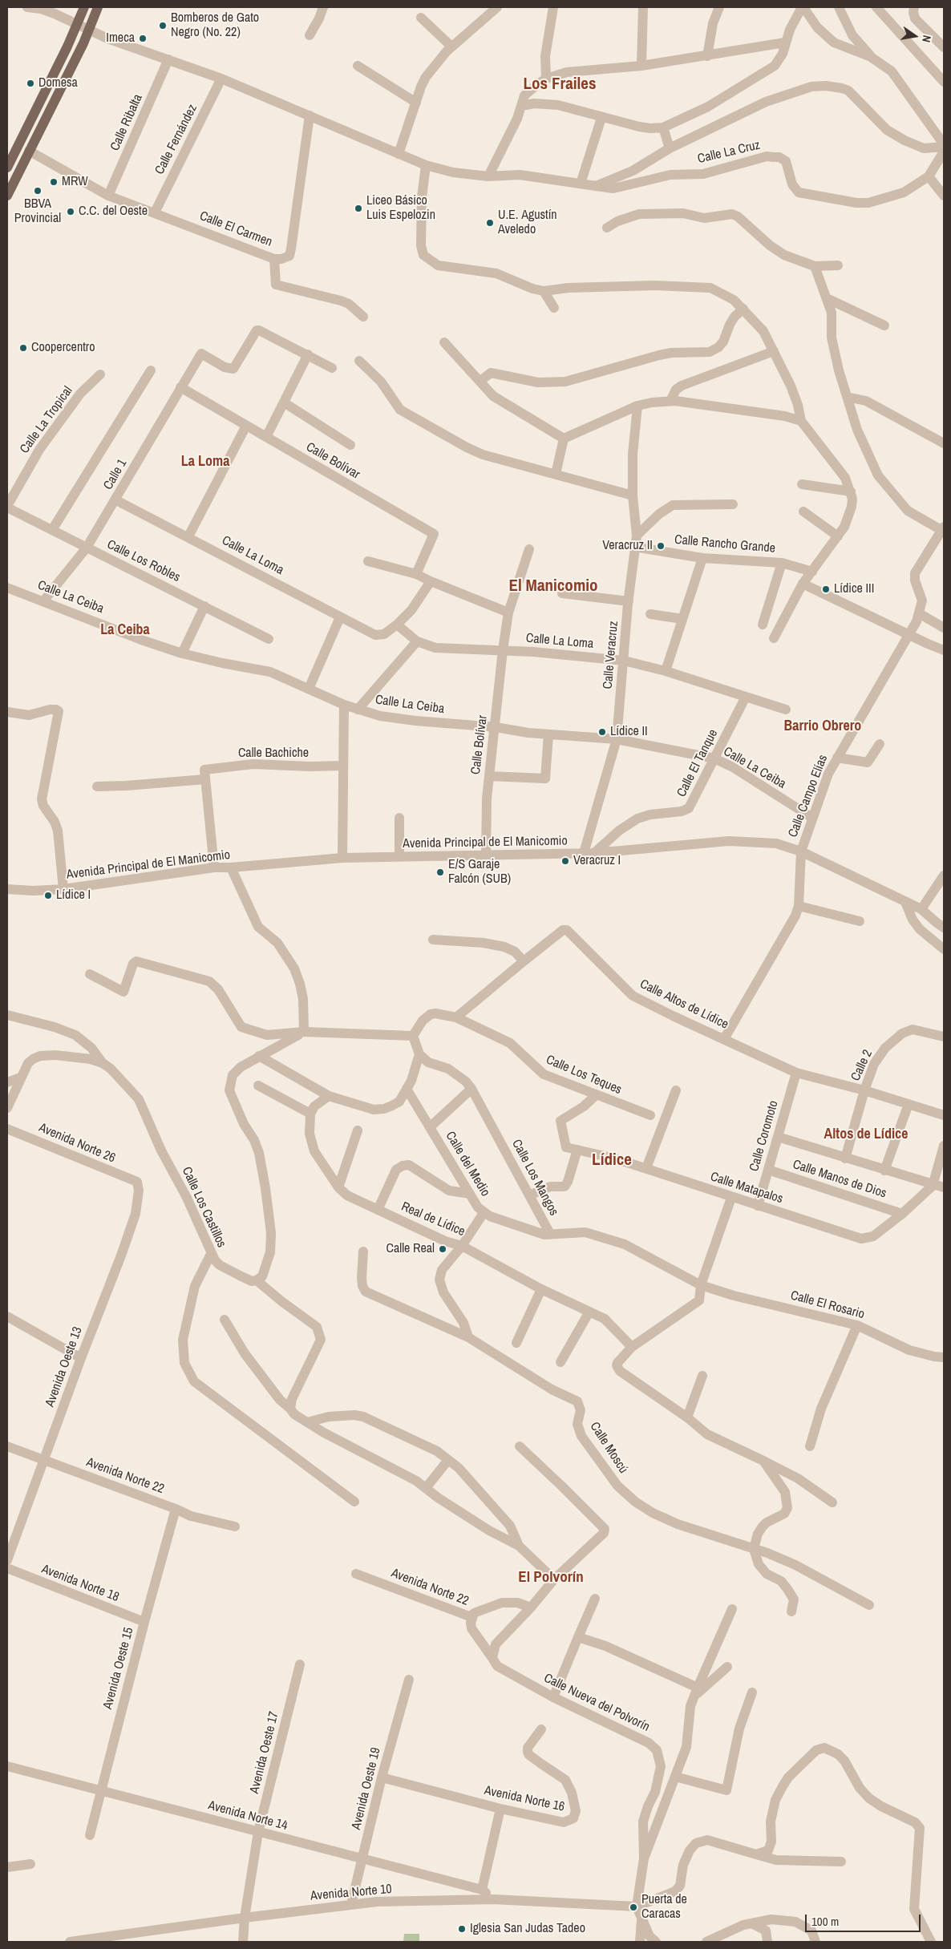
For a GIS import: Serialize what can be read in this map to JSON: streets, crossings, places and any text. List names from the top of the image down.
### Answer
{
  "streets": {
    "street": [
      "Calle Ribalta",
      "Calle Fernández",
      "Calle La Cruz",
      "Calle El Carmen",
      "Calle La Tropical",
      "Calle Bolívar",
      "Calle 1",
      "Calle Rancho Grande",
      "Calle La Loma",
      "Calle Los Robles",
      "Calle La Ceiba",
      "Calle Veracruz",
      "Calle Bachiche",
      "Calle El Tanque",
      "Calle Campo Elías",
      "Avenida Principal de El Manicomio",
      "Calle Altos de Lídice",
      "Calle 2",
      "Calle Los Teques",
      "Calle Coromoto",
      "Avenida Norte 26",
      "Calle del Medio",
      "Calle Los Mangos",
      "Calle Manos de Dios",
      "Calle Matapalos",
      "Calle Los Castillos",
      "Real de Lídice",
      "Calle El Rosario",
      "Avenida Oeste 13",
      "Calle Moscú",
      "Avenida Norte 22",
      "Avenida Norte 18",
      "Avenida Oeste 15",
      "Calle Nueva del Polvorín",
      "Avenida Oeste 17",
      "Avenida Oeste 19",
      "Avenida Norte 16",
      "Avenida Norte 14",
      "Avenida Norte 10"
    ]
  },
  "crossings": [
    ["Calle Ribalta", "Calle El Carmen"],
    ["Calle Fernández", "Calle El Carmen"],
    ["Calle La Tropical", "Calle Los Robles"],
    ["Calle Bolívar", "Calle 1"],
    ["Calle Bolívar", "Calle La Loma"],
    ["Calle Bolívar", "Calle La Ceiba"],
    ["Calle Bolívar", "Avenida Principal de El Manicomio"],
    ["Calle 1", "Calle La Loma"],
    ["Calle 1", "Calle Los Robles"],
    ["Calle 1", "Calle La Ceiba"],
    ["Calle Rancho Grande", "Calle Veracruz"],
    ["Calle La Loma", "Calle Veracruz"],
    ["Calle La Loma", "Calle El Tanque"],
    ["Calle La Ceiba", "Calle Veracruz"],
    ["Calle La Ceiba", "Calle El Tanque"],
    ["Calle La Ceiba", "Calle Campo Elías"],
    ["Calle Veracruz", "Calle El Tanque"],
    ["Calle Veracruz", "Avenida Principal de El Manicomio"],
    ["Calle El Tanque", "Avenida Principal de El Manicomio"],
    ["Calle Campo Elías", "Avenida Principal de El Manicomio"],
    ["Calle Campo Elías", "Calle Altos de Lídice"],
    ["Calle Altos de Lídice", "Calle 2"],
    ["Calle Altos de Lídice", "Calle Los Teques"],
    ["Calle Altos de Lídice", "Calle Coromoto"],
    ["Calle Los Teques", "Calle Matapalos"],
    ["Calle Coromoto", "Calle Manos de Dios"],
    ["Calle Coromoto", "Calle Matapalos"],
    ["Avenida Norte 26", "Avenida Oeste 13"],
    ["Calle del Medio", "Calle Los Mangos"],
    ["Calle Los Mangos", "Calle El Rosario"],
    ["Calle Manos de Dios", "Calle Matapalos"],
    ["Avenida Oeste 13", "Avenida Norte 22"],
    ["Avenida Norte 22", "Avenida Oeste 15"],
    ["Avenida Norte 22", "Calle Nueva del Polvorín"],
    ["Avenida Norte 18", "Avenida Oeste 15"],
    ["Avenida Oeste 15", "Avenida Norte 14"],
    ["Calle Nueva del Polvorín", "Avenida Norte 10"],
    ["Avenida Oeste 17", "Avenida Norte 14"],
    ["Avenida Oeste 17", "Avenida Norte 10"],
    ["Avenida Oeste 19", "Avenida Norte 16"],
    ["Avenida Oeste 19", "Avenida Norte 14"],
    ["Avenida Oeste 19", "Avenida Norte 10"]
  ],
  "districts": [
    "Los Frailes",
    "La Loma",
    "El Manicomio",
    "La Ceiba",
    "Barrio Obrero",
    "Altos de Lídice",
    "Lídice",
    "El Polvorín"
  ],
  "places": [
    "Bomberos de Gato Negro (No. 22)",
    "Imeca",
    "Domesa",
    "MRW",
    "BBVA Provincial",
    "Liceo Básico Luis Espelozin",
    "C.C. del Oeste",
    "U.E. Agustín Aveledo",
    "Coopercentro",
    "Veracruz II",
    "Lídice III",
    "Lídice II",
    "Veracruz I",
    "E/S Garaje Falcón (SUB)",
    "Lídice I",
    "Calle Real",
    "Puerta de Caracas",
    "Iglesia San Judas Tadeo"
  ],
  "scale_bar": "100 m",
  "north": "right"
}
